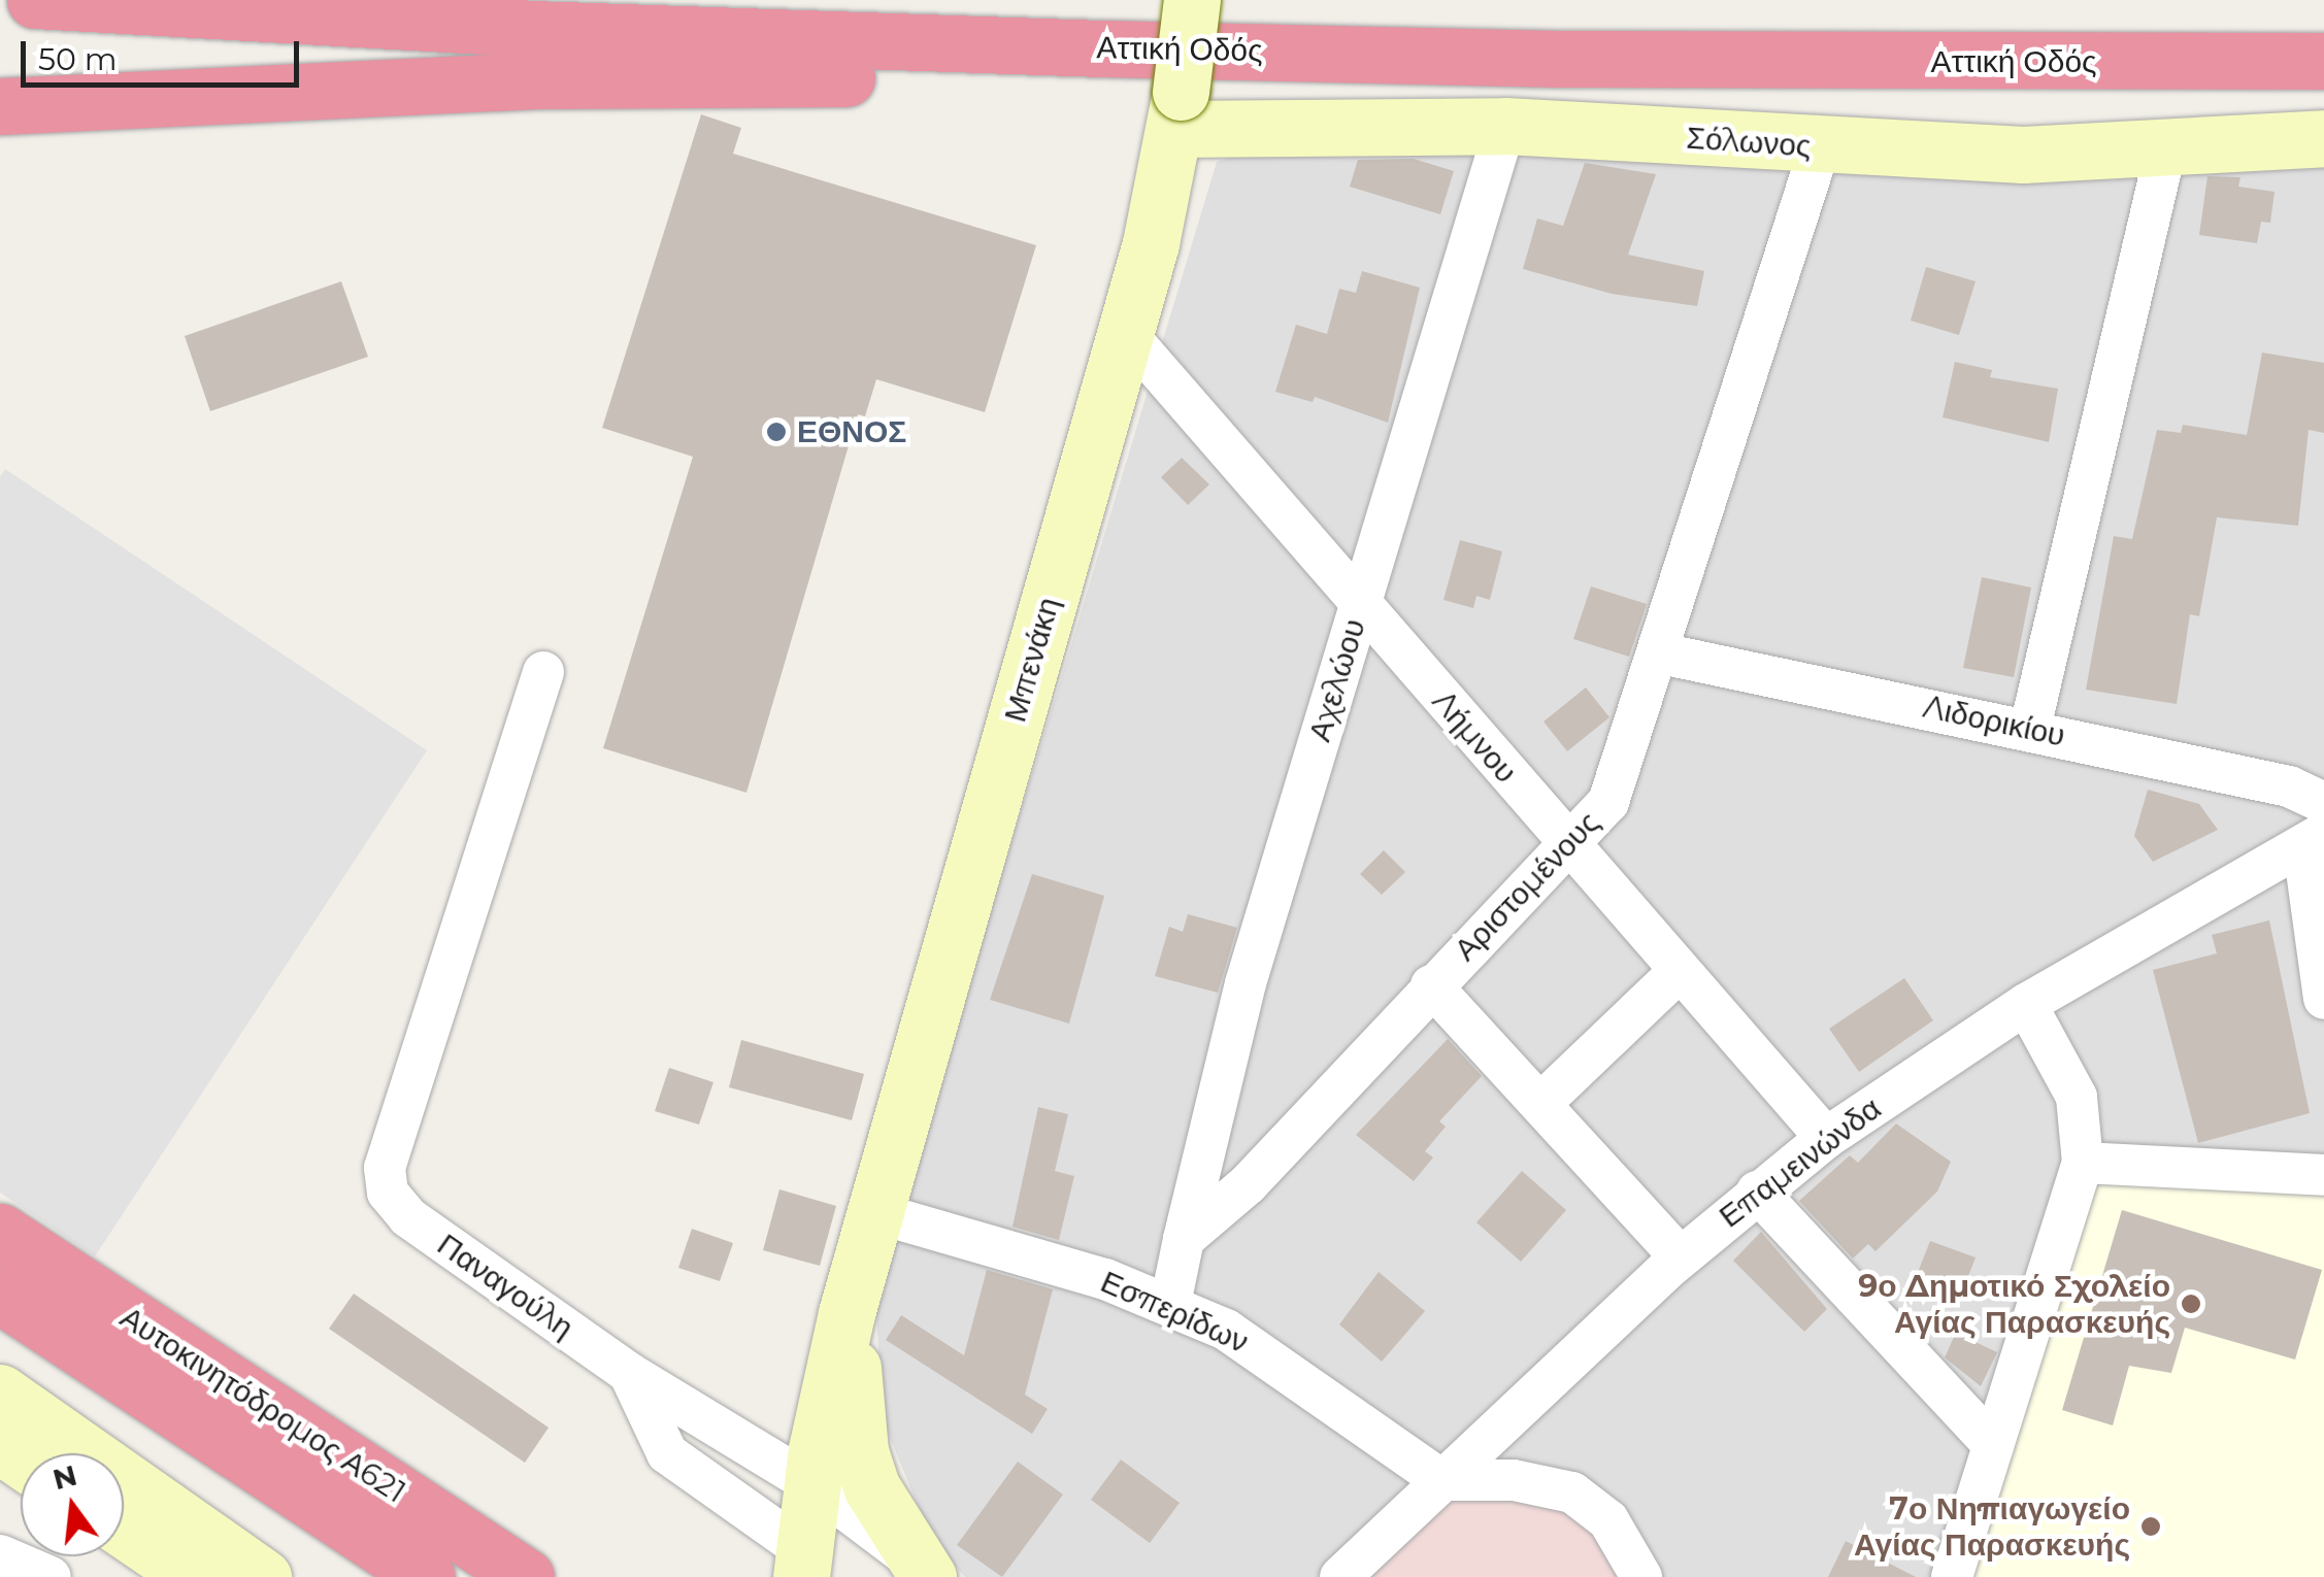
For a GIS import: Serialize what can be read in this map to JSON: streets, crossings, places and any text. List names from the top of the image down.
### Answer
{
  "streets": {
    "highway": ["Αττική Οδός", "Αυτοκινητόδρομος Α621"],
    "street": [
      "Σόλωνος",
      "Μπενάκη",
      "Αχελώου",
      "Λιδορικίου",
      "Λήμνου",
      "Αριστομένους",
      "Επαμεινώνδα",
      "Παναγούλη",
      "Εσπερίδων"
    ]
  },
  "crossings": [
    ["Σόλωνος", "Μπενάκη"],
    ["Σόλωνος", "Αχελώου"],
    ["Σόλωνος", "Αριστομένους"],
    ["Μπενάκη", "Λήμνου"],
    ["Μπενάκη", "Παναγούλη"],
    ["Μπενάκη", "Εσπερίδων"],
    ["Αχελώου", "Λήμνου"],
    ["Αχελώου", "Αριστομένους"],
    ["Λιδορικίου", "Αριστομένους"],
    ["Λήμνου", "Αριστομένους"],
    ["Λήμνου", "Επαμεινώνδα"],
    ["Επαμεινώνδα", "Εσπερίδων"]
  ],
  "places": ["ΕΘΝΟΣ", "9ο Δημοτικό Σχολείο Αγίας Παρασκευής", "7ο Νηπιαγωγείο Αγίας Παρασκευής"],
  "scale_bar": "50 m",
  "north": "top"
}
